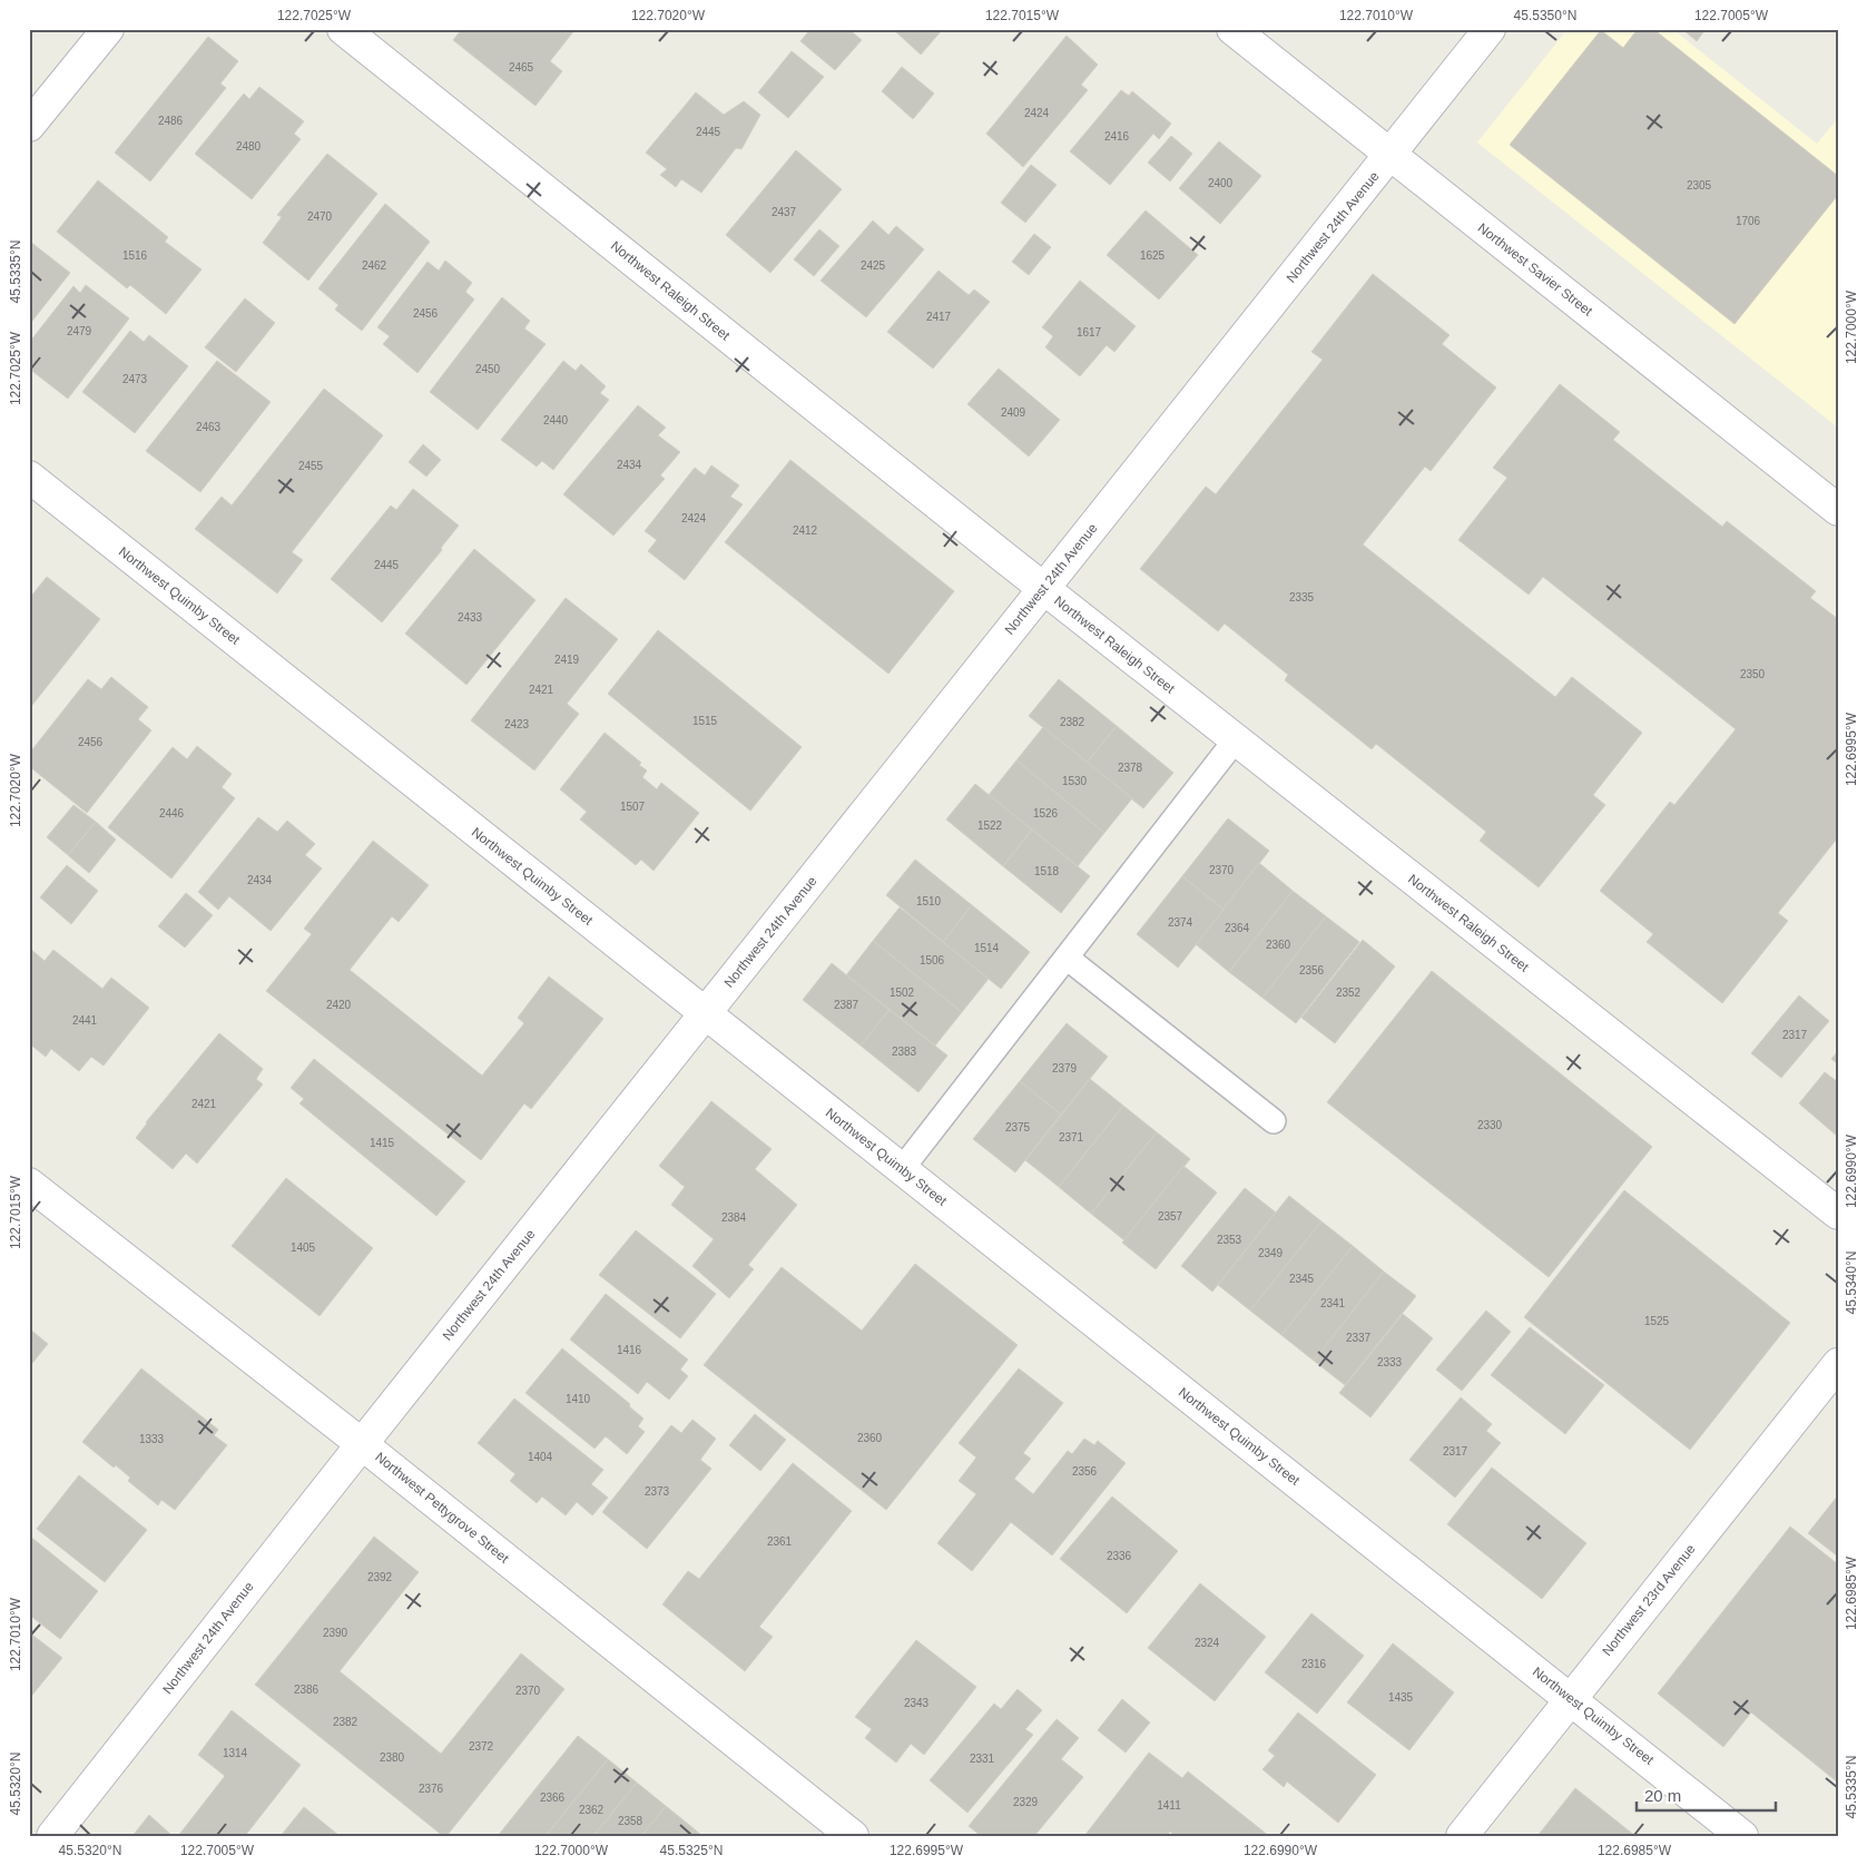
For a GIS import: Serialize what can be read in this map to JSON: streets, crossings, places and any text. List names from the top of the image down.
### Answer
{
  "streets": {
    "street": [
      "Northwest 24th Avenue",
      "Northwest Savier Street",
      "Northwest Raleigh Street",
      "Northwest Quimby Street",
      "Northwest Pettygrove Street",
      "Northwest 23rd Avenue"
    ]
  },
  "crossings": [
    ["Northwest 24th Avenue", "Northwest Savier Street"],
    ["Northwest 24th Avenue", "Northwest Raleigh Street"],
    ["Northwest 24th Avenue", "Northwest Quimby Street"],
    ["Northwest 24th Avenue", "Northwest Pettygrove Street"],
    ["Northwest Quimby Street", "Northwest 23rd Avenue"]
  ],
  "house_numbers": [
    "2465",
    "2424",
    "2486",
    "2445",
    "2416",
    "2480",
    "2400",
    "2305",
    "2437",
    "2470",
    "1706",
    "1516",
    "1625",
    "2462",
    "2425",
    "2456",
    "2417",
    "2479",
    "1617",
    "2450",
    "2473",
    "2409",
    "2440",
    "2463",
    "2434",
    "2455",
    "2424",
    "2412",
    "2445",
    "2335",
    "2433",
    "2419",
    "2350",
    "2421",
    "1515",
    "2382",
    "2423",
    "2456",
    "2378",
    "1530",
    "1507",
    "2446",
    "1526",
    "1522",
    "2370",
    "1518",
    "2434",
    "1510",
    "2374",
    "2364",
    "2360",
    "1514",
    "1506",
    "2356",
    "1502",
    "2352",
    "2420",
    "2387",
    "2441",
    "2317",
    "2383",
    "2379",
    "2421",
    "2330",
    "2375",
    "2371",
    "1415",
    "2357",
    "2384",
    "2353",
    "1405",
    "2349",
    "2345",
    "2341",
    "1525",
    "2337",
    "1416",
    "2333",
    "1410",
    "2360",
    "1333",
    "2317",
    "1404",
    "2356",
    "2373",
    "2361",
    "2336",
    "2392",
    "2390",
    "2324",
    "2316",
    "2386",
    "2370",
    "1435",
    "2343",
    "2382",
    "2372",
    "1314",
    "2380",
    "2331",
    "2376",
    "2366",
    "2329",
    "1411",
    "2362",
    "2358"
  ],
  "scale_bar": "20 m",
  "coordinates": [
    "122.7025°W",
    "122.7020°W",
    "122.7015°W",
    "122.7010°W",
    "45.5350°N",
    "122.7005°W",
    "45.5335°N",
    "122.7000°W",
    "122.6995°W",
    "122.6990°W",
    "45.5340°N",
    "122.6985°W",
    "45.5320°N",
    "45.5325°N"
  ]
}
